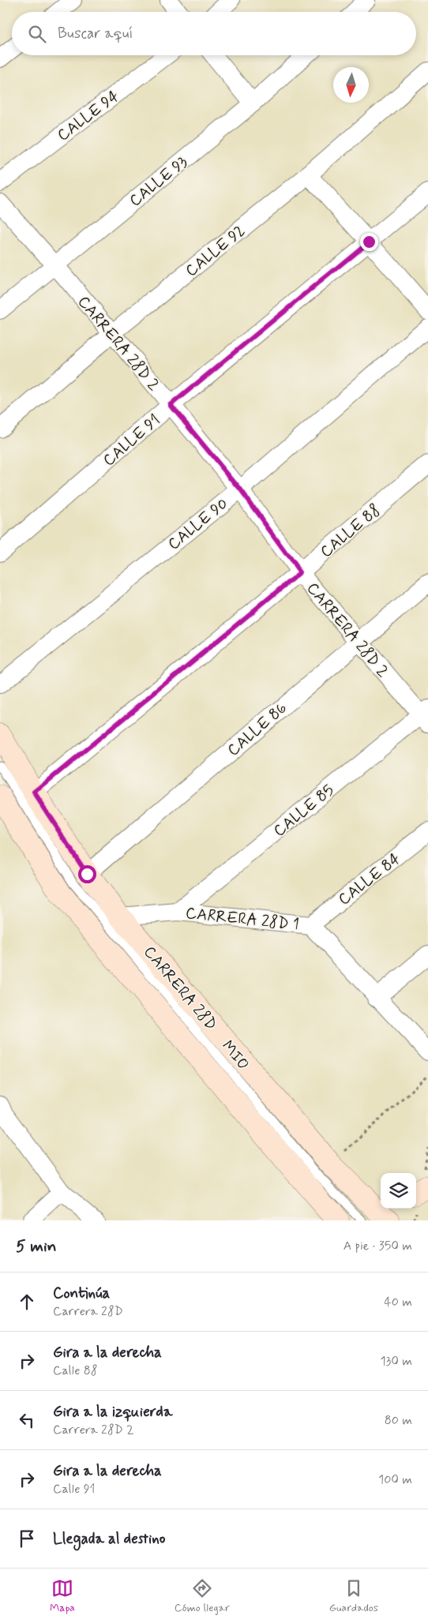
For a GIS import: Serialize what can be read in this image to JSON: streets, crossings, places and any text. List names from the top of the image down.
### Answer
{
  "streets": {
    "street": [
      "CALLE 94",
      "CALLE 93",
      "CALLE 92",
      "CARRERA 28D 2",
      "CALLE 91",
      "CALLE 90",
      "CALLE 88",
      "CALLE 86",
      "CALLE 85",
      "CALLE 84",
      "CARRERA 28D 1",
      "CARRERA 28D"
    ],
    "lane": ["MIO"]
  },
  "crossings": [
    ["CALLE 93", "CARRERA 28D 2"],
    ["CALLE 92", "CARRERA 28D 2"],
    ["CARRERA 28D 2", "CALLE 91"],
    ["CARRERA 28D 2", "CALLE 90"],
    ["CARRERA 28D 2", "CALLE 88"],
    ["CARRERA 28D 2", "CALLE 86"],
    ["CARRERA 28D 2", "CALLE 85"],
    ["CALLE 88", "CARRERA 28D"],
    ["CALLE 86", "CARRERA 28D"],
    ["CALLE 85", "CARRERA 28D 1"],
    ["CALLE 84", "CARRERA 28D 1"],
    ["CARRERA 28D 1", "CARRERA 28D"]
  ],
  "north": "bottom",
  "page": {
    "search": "Buscar aquí",
    "heading": ["5 min", "A pie · 350 m"],
    "list": [
      ["Continúa", "Carrera 28D", "40 m"],
      ["Gira a la derecha", "Calle 88", "130 m"],
      ["Gira a la izquierda", "Carrera 28D 2", "80 m"],
      ["Gira a la derecha", "Calle 91", "100 m"],
      "Llegada al destino"
    ],
    "nav": ["Mapa", "Cómo llegar", "Guardados"]
  }
}
